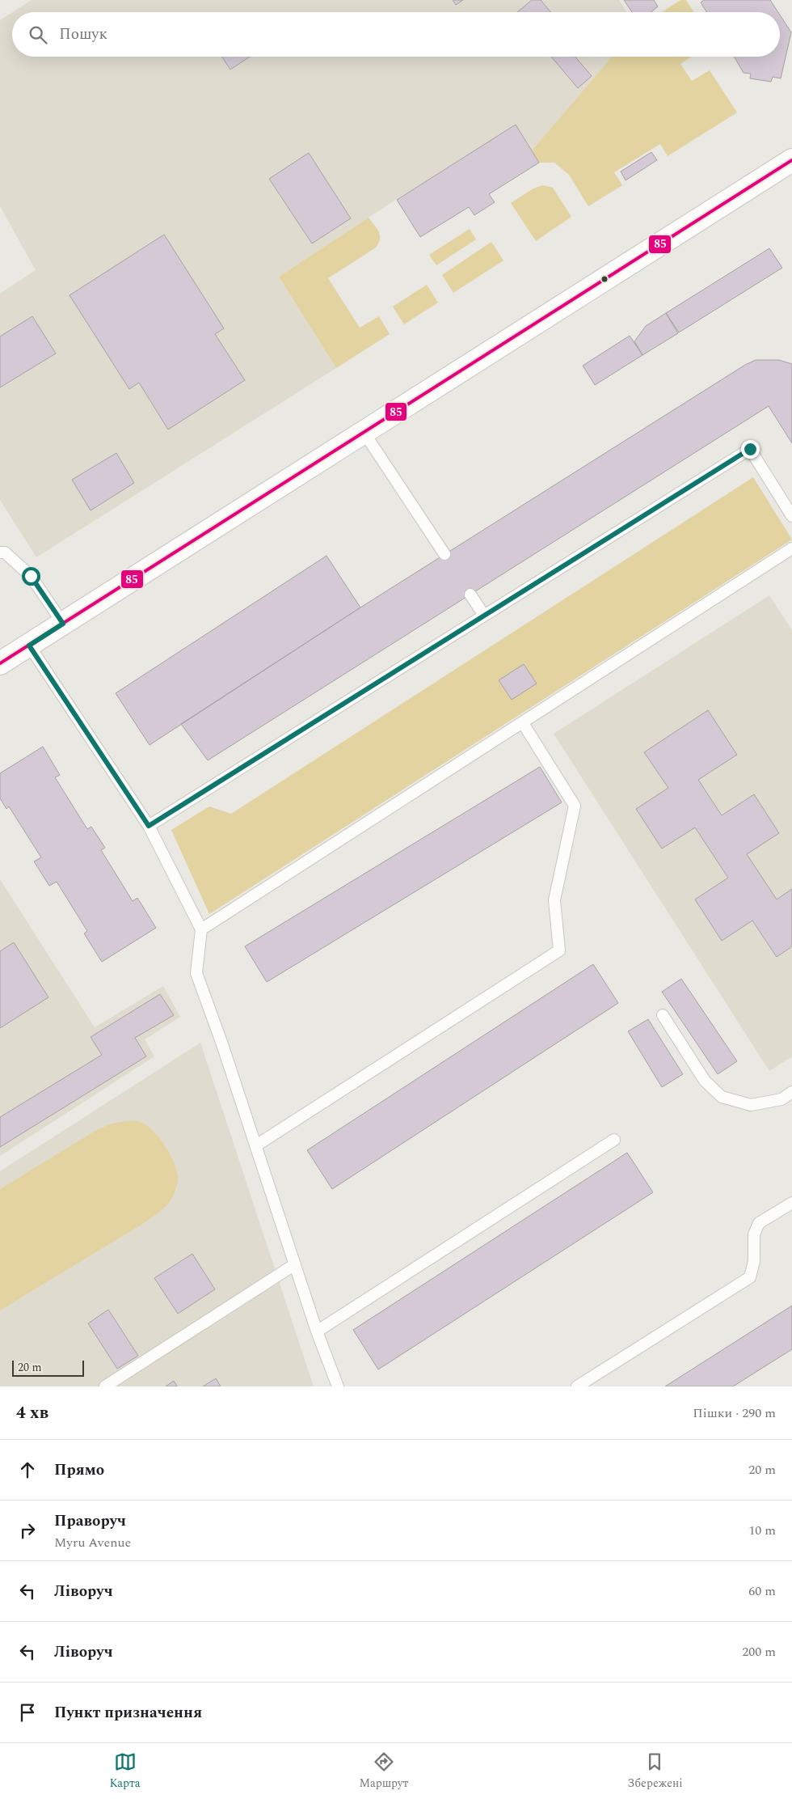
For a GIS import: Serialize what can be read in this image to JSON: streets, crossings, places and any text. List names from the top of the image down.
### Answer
{
  "lines": ["transit line 85"],
  "scale_bar": "20 m",
  "page": {
    "search": "Пошук",
    "scale": "20 m",
    "heading": ["4 хв", "Пішки · 290 m"],
    "list": [
      ["Прямо", "20 m"],
      ["Праворуч", "Myru Avenue", "10 m"],
      ["Ліворуч", "60 m"],
      ["Ліворуч", "200 m"],
      "Пункт призначення"
    ],
    "nav": ["Карта", "Маршрут", "Збережені"]
  }
}
